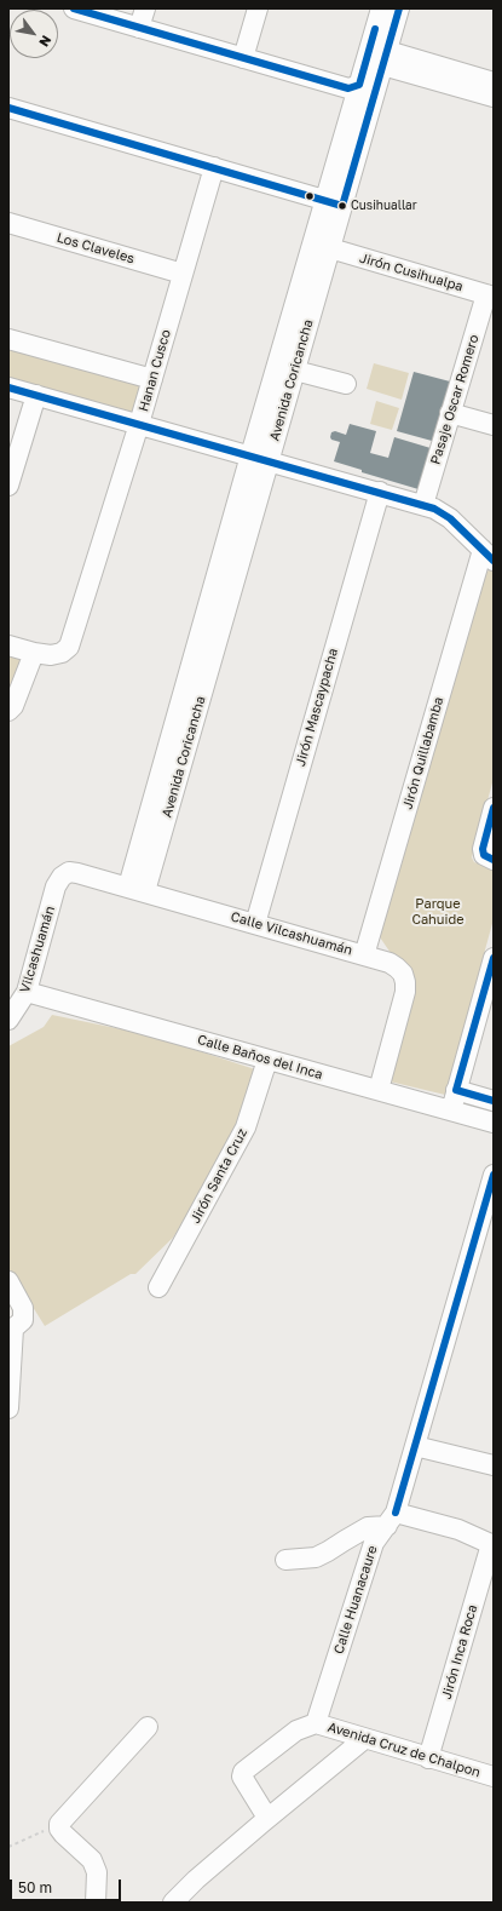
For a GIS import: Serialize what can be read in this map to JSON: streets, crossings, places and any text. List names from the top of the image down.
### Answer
{
  "streets": {
    "street": [
      "Los Claveles",
      "Jirón Cusihualpa",
      "Hanan Cusco",
      "Avenida Coricancha",
      "Pasaje Oscar Romero",
      "Jirón Mascaypacha",
      "Jirón Quillabamba",
      "Calle Vilcashuamán",
      "Vilcashuamán",
      "Calle Baños del Inca",
      "Jirón Santa Cruz",
      "Calle Huanacaure",
      "Jirón Inca Roca",
      "Avenida Cruz de Chalpon"
    ]
  },
  "crossings": [
    ["Los Claveles", "Hanan Cusco"],
    ["Jirón Cusihualpa", "Avenida Coricancha"],
    ["Jirón Cusihualpa", "Pasaje Oscar Romero"],
    ["Avenida Coricancha", "Calle Vilcashuamán"],
    ["Jirón Mascaypacha", "Calle Vilcashuamán"],
    ["Jirón Quillabamba", "Calle Vilcashuamán"],
    ["Calle Vilcashuamán", "Vilcashuamán"],
    ["Calle Vilcashuamán", "Calle Baños del Inca"],
    ["Vilcashuamán", "Calle Baños del Inca"],
    ["Calle Baños del Inca", "Jirón Santa Cruz"],
    ["Calle Huanacaure", "Avenida Cruz de Chalpon"],
    ["Jirón Inca Roca", "Avenida Cruz de Chalpon"]
  ],
  "parks": ["Parque Cahuide"],
  "places": ["Cusihuallar"],
  "scale_bar": "50 m",
  "north": "bottom right"
}
